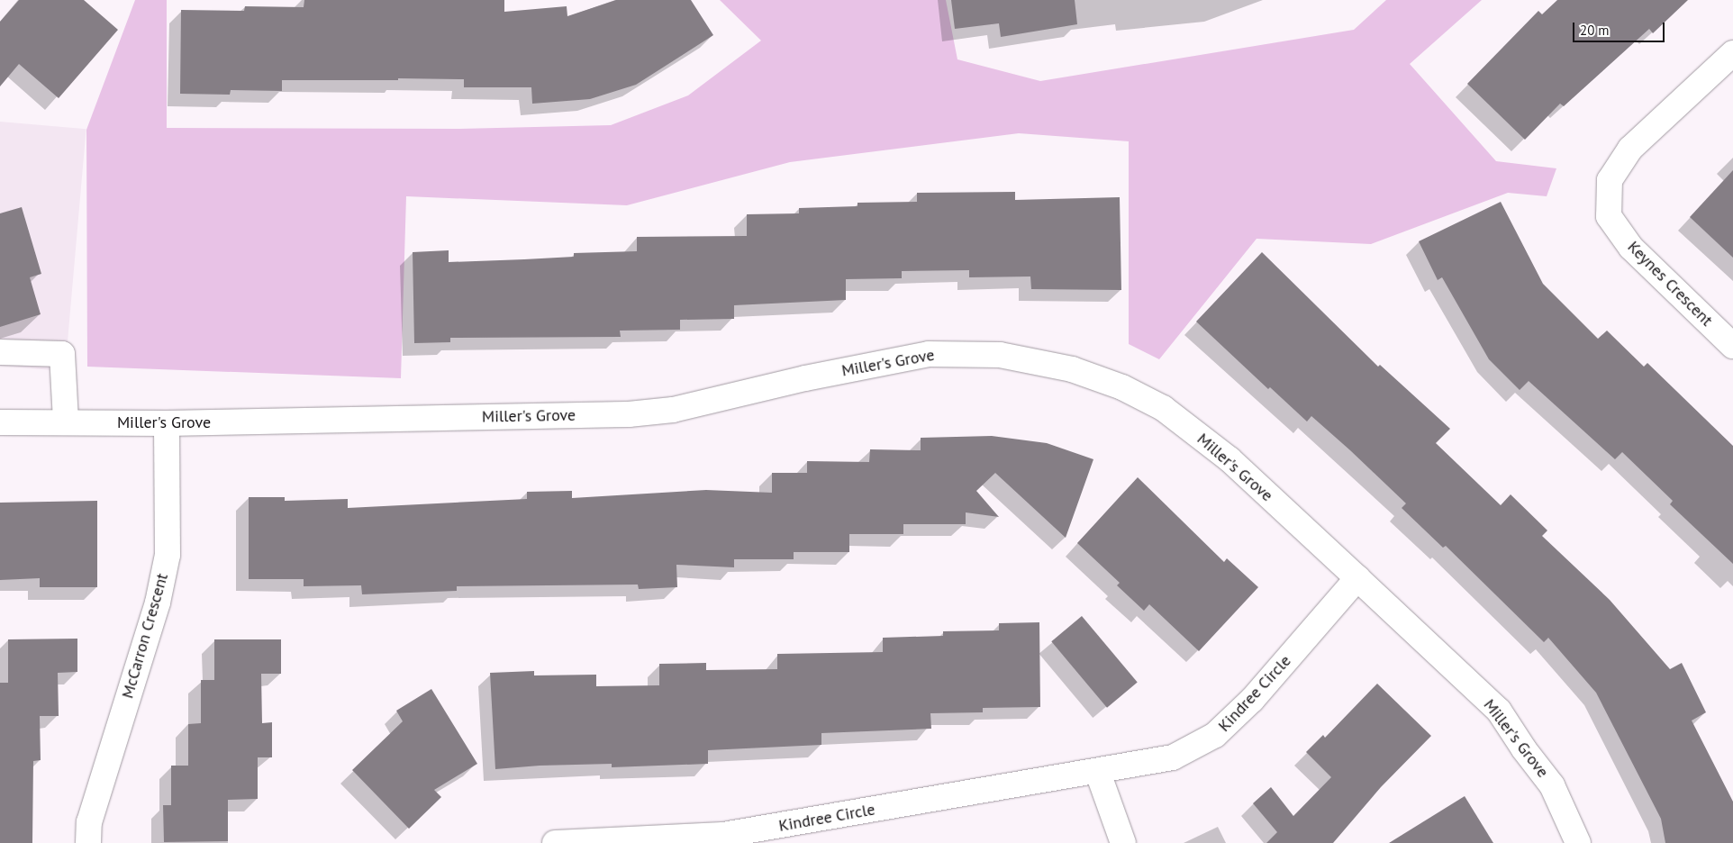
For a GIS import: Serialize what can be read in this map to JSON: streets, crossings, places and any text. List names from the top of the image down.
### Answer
{
  "streets": {
    "street": [
      "Keynes Crescent",
      "Miller's Grove",
      "McCarron Crescent",
      "Kindree Circle"
    ]
  },
  "crossings": [
    ["Miller's Grove", "McCarron Crescent"],
    ["Miller's Grove", "Kindree Circle"]
  ],
  "scale_bar": "20 m"
}
